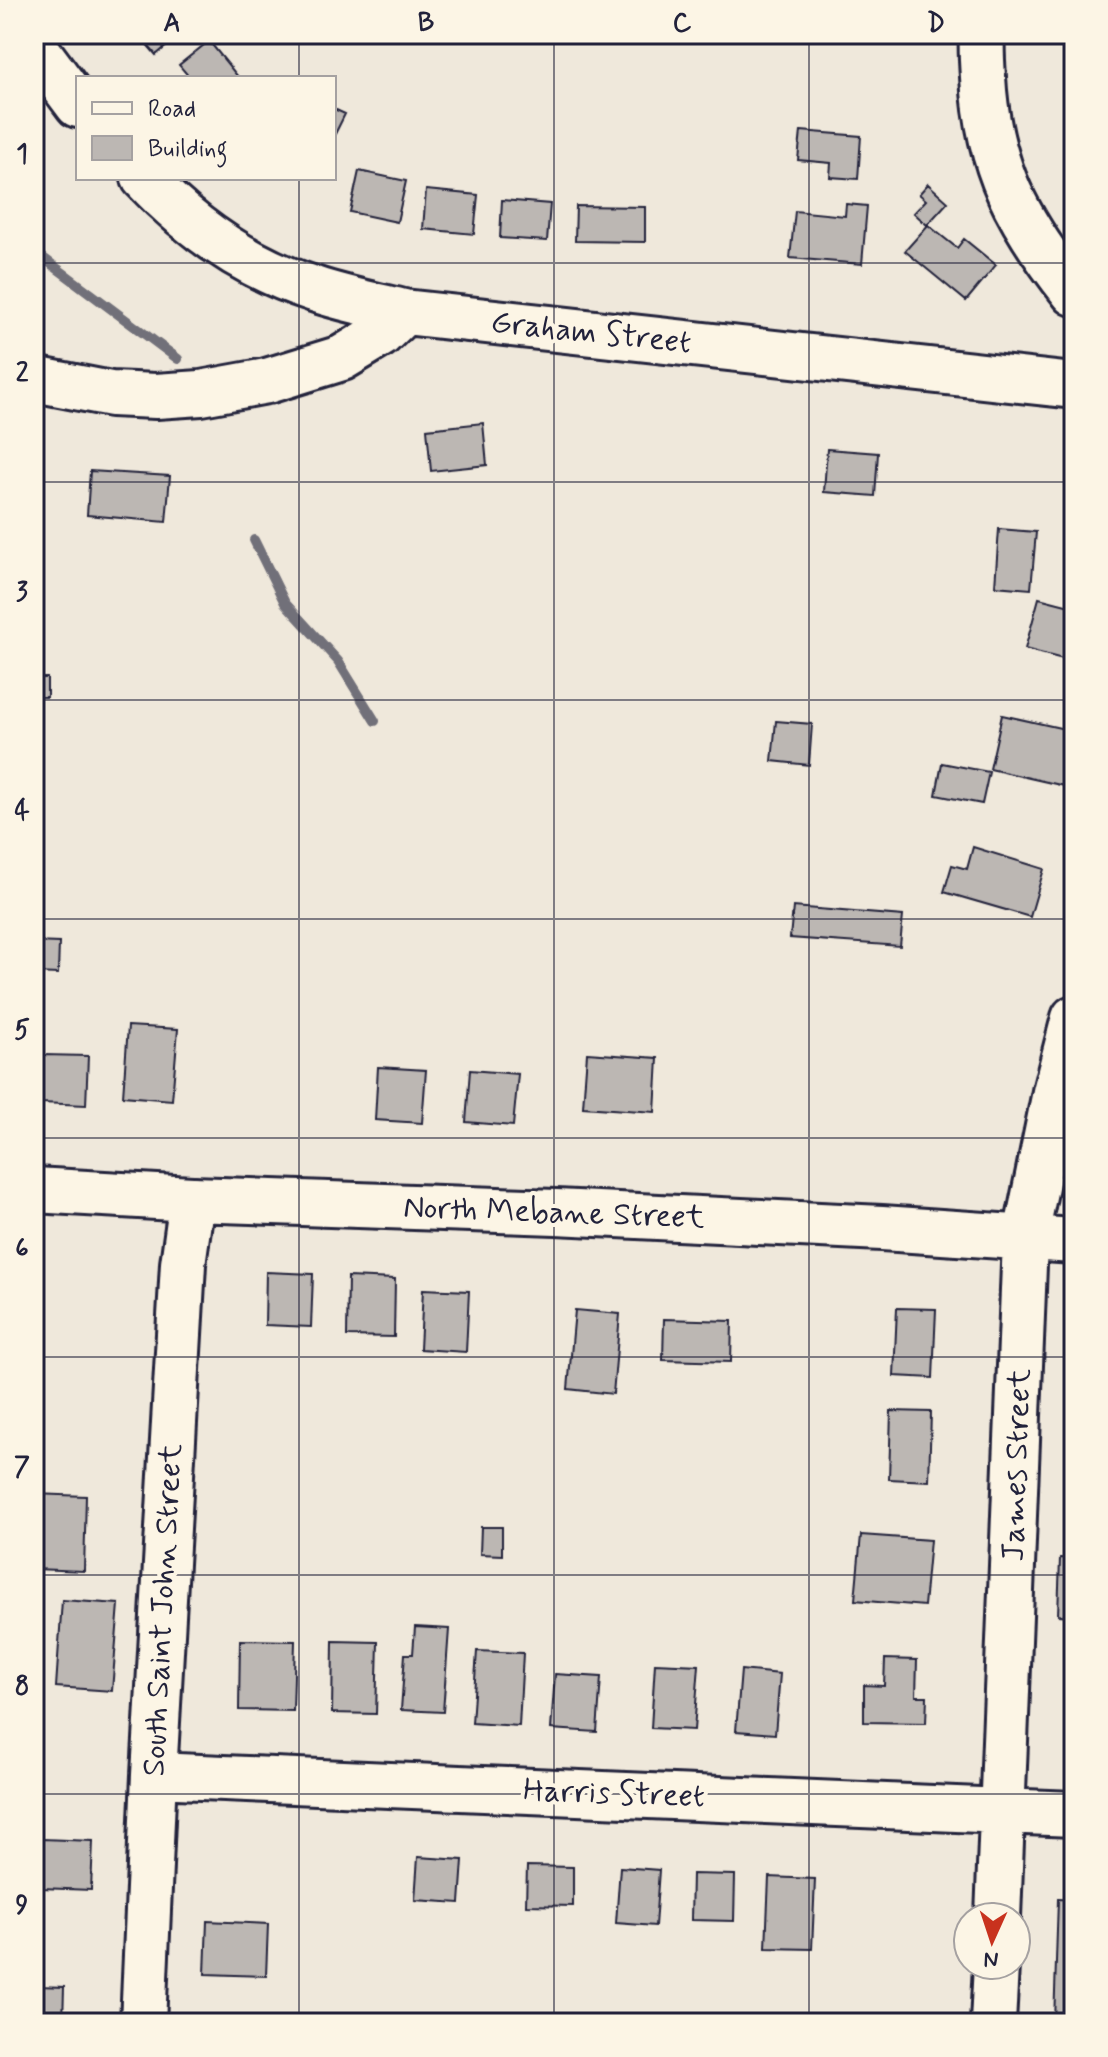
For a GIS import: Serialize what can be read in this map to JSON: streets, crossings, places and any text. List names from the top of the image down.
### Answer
{
  "streets": {
    "street": [
      "Graham Street",
      "North Mebane Street",
      "James Street",
      "South Saint John Street",
      "Harris Street"
    ]
  },
  "crossings": [
    ["North Mebane Street", "James Street"],
    ["North Mebane Street", "South Saint John Street"],
    ["James Street", "Harris Street"],
    ["South Saint John Street", "Harris Street"]
  ],
  "legend": ["Road", "Building"],
  "north": "bottom",
  "grid": {
    "columns": [
      "A",
      "B",
      "C",
      "D"
    ],
    "rows": [
      "1",
      "2",
      "3",
      "4",
      "5",
      "6",
      "7",
      "8",
      "9"
    ]
  }
}
